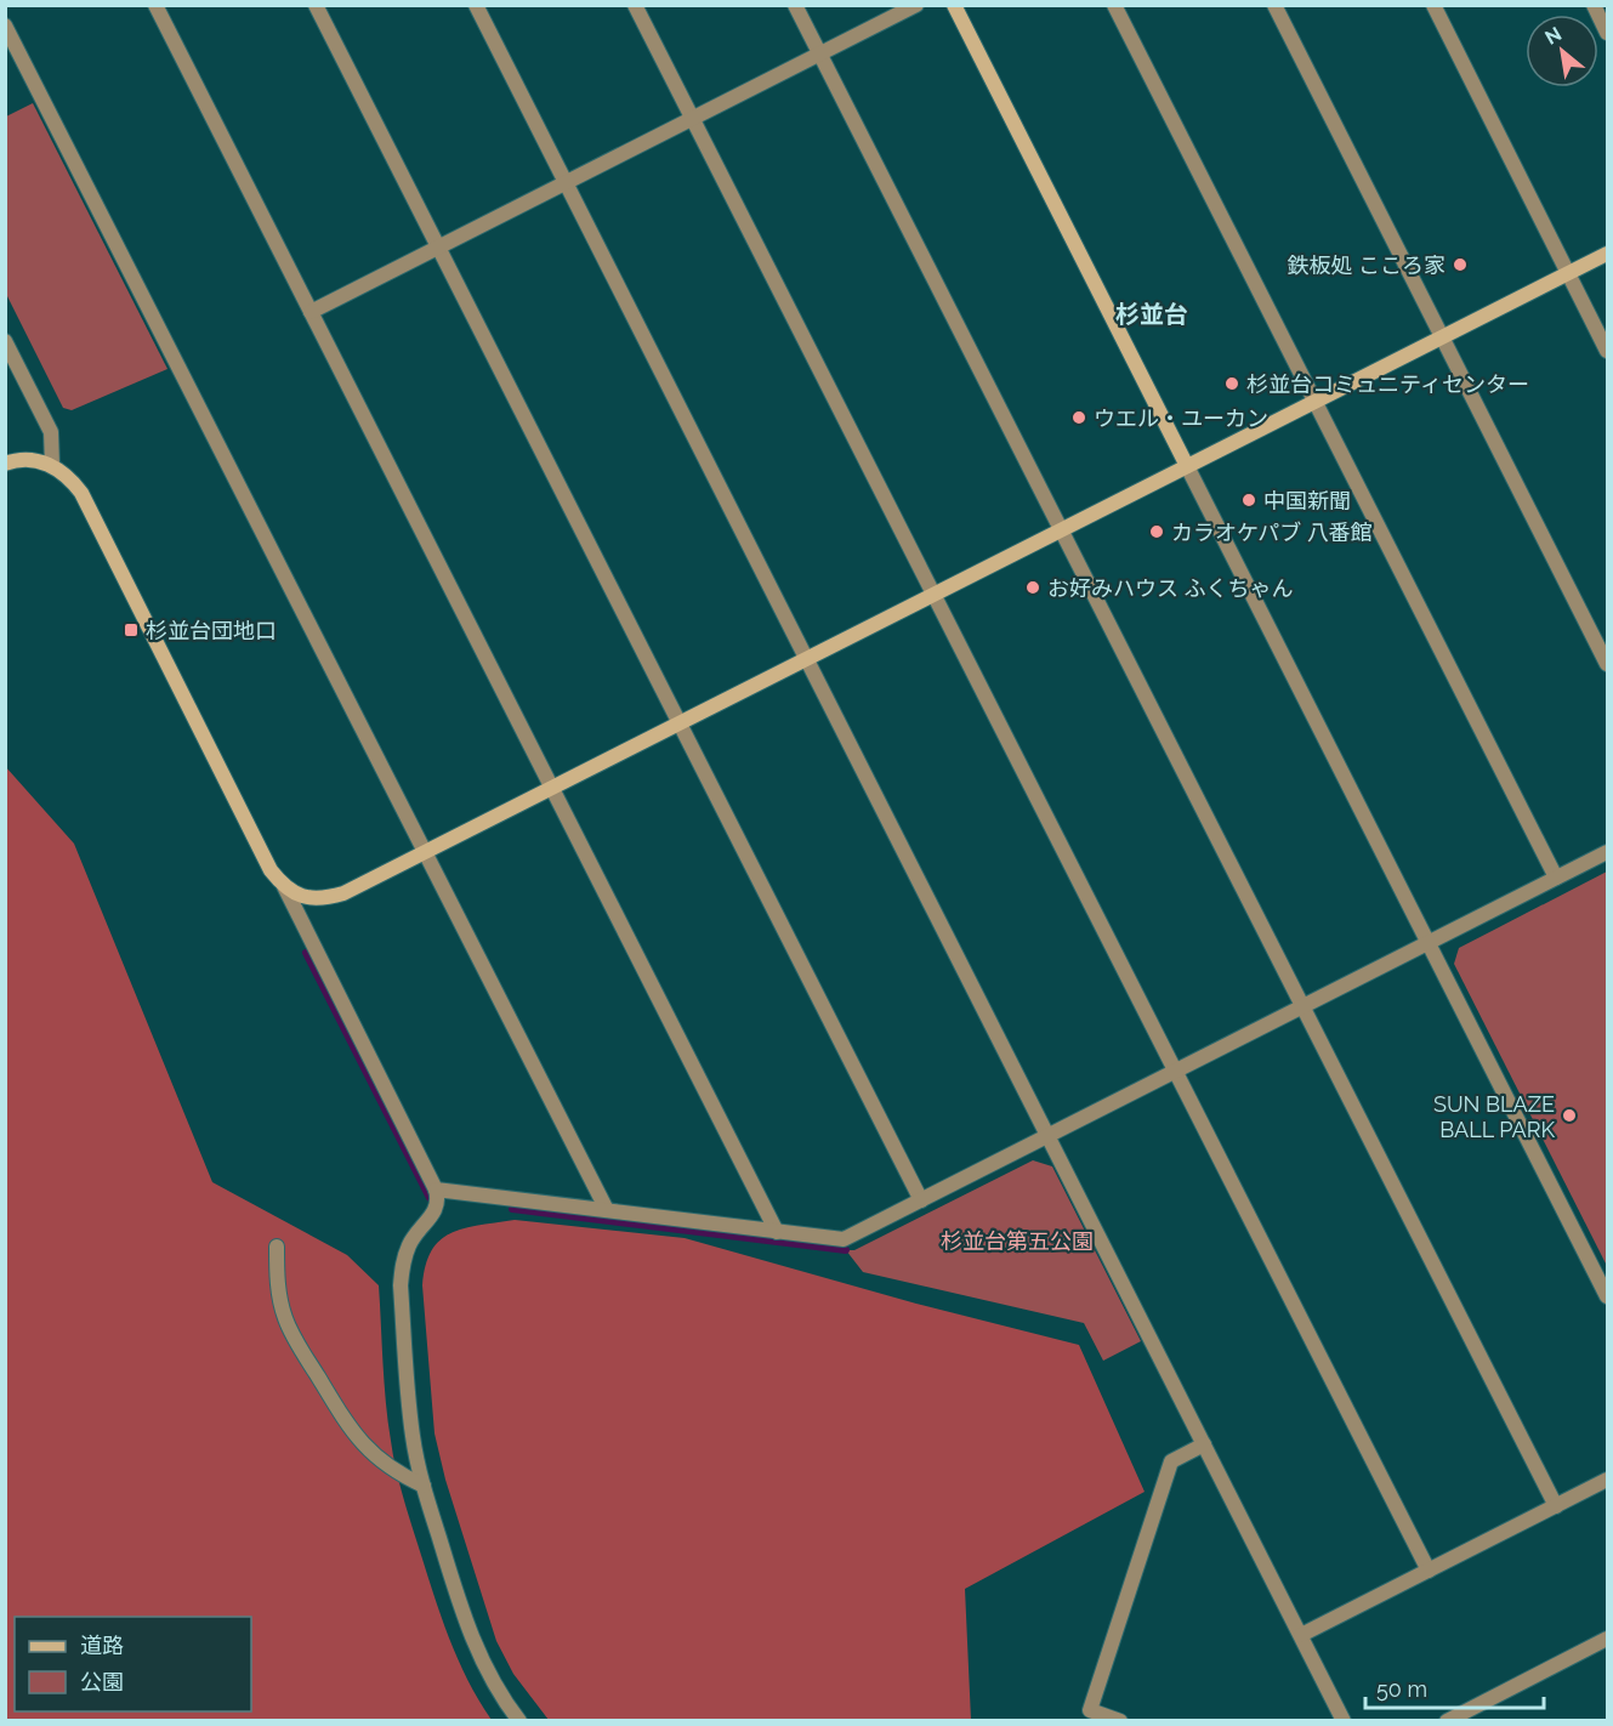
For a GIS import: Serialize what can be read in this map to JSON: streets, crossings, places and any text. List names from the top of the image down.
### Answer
{
  "districts": ["杉並台"],
  "parks": ["杉並台第五公園"],
  "places": {
    "other": [
      "鉄板処 こころ家",
      "杉並台コミュニティセンター",
      "ウエル・ユーカン",
      "中国新聞",
      "カラオケパブ 八番館",
      "お好みハウス ふくちゃん",
      "SUN BLAZE BALL PARK"
    ],
    "transit": ["杉並台団地口"]
  },
  "legend": ["道路", "公園"],
  "scale_bar": "50 m",
  "north": "top left"
}
